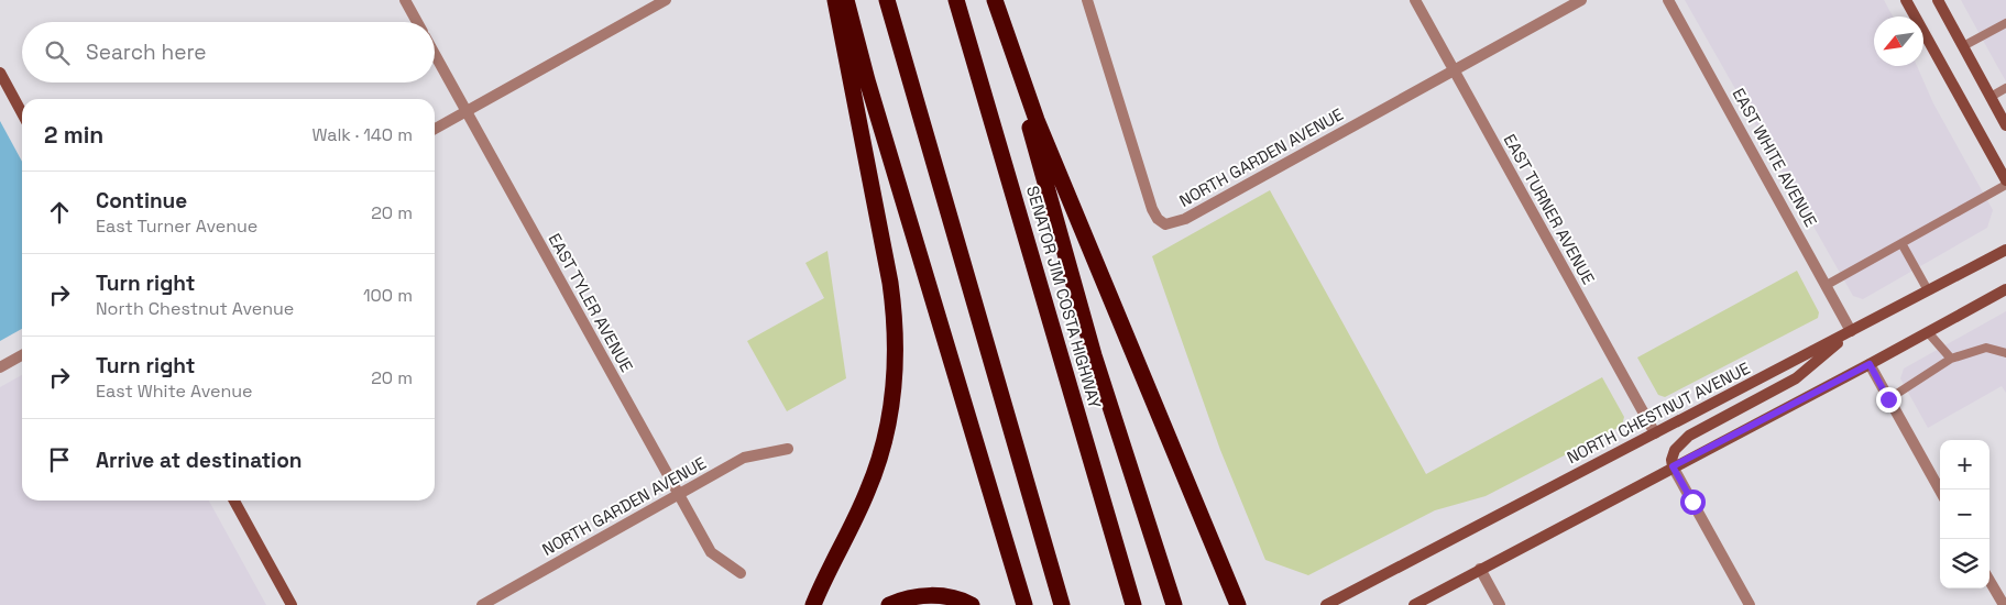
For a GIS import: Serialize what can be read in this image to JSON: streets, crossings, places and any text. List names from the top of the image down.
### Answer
{
  "streets": {
    "highway": ["SENATOR JIM COSTA HIGHWAY"],
    "main road": ["NORTH CHESTNUT AVENUE"],
    "street": [
      "NORTH GARDEN AVENUE",
      "EAST WHITE AVENUE",
      "EAST TURNER AVENUE",
      "EAST TYLER AVENUE"
    ]
  },
  "crossings": [
    ["NORTH GARDEN AVENUE", "EAST TURNER AVENUE"],
    ["NORTH GARDEN AVENUE", "EAST TYLER AVENUE"],
    ["EAST WHITE AVENUE", "NORTH CHESTNUT AVENUE"],
    ["EAST TURNER AVENUE", "NORTH CHESTNUT AVENUE"]
  ],
  "north": "bottom left",
  "page": {
    "search": "Search here",
    "heading": ["2 min", "Walk · 140 m"],
    "list": [
      ["Continue", "East Turner Avenue", "20 m"],
      ["Turn right", "North Chestnut Avenue", "100 m"],
      ["Turn right", "East White Avenue", "20 m"],
      "Arrive at destination"
    ],
    "map_buttons": ["+", "−"]
  }
}
